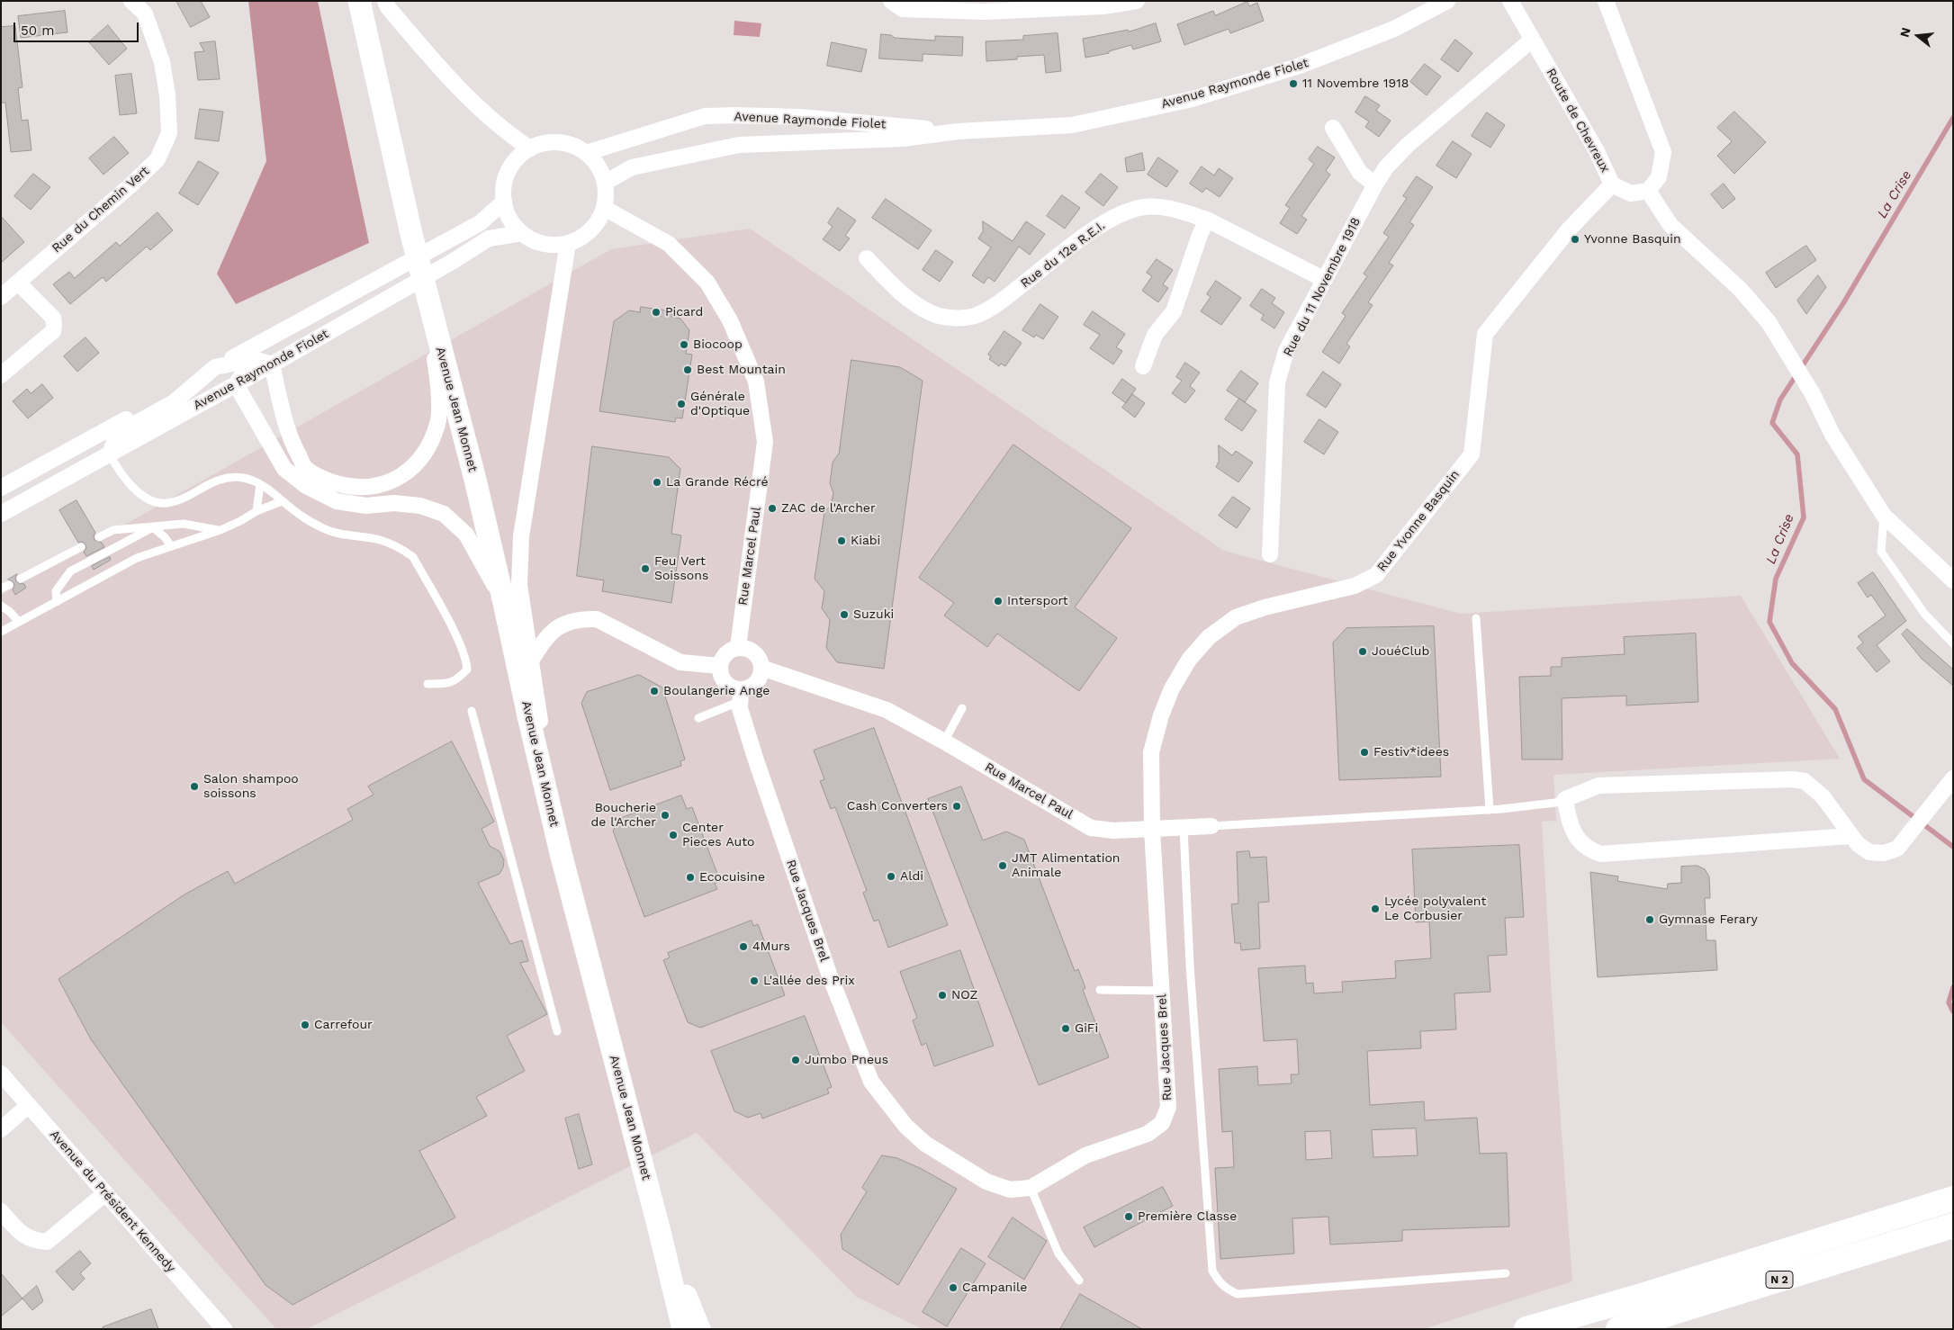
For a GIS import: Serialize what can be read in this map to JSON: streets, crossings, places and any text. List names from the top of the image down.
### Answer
{
  "streets": {
    "highway": ["N 2"],
    "main road": ["Avenue Jean Monnet"],
    "street": [
      "Avenue Raymonde Fiolet",
      "Route de Chevreux",
      "Rue du Chemin Vert",
      "Rue du 12e R.E.I.",
      "Rue du 11 Novembre 1918",
      "Rue Yvonne Basquin",
      "Rue Marcel Paul",
      "Rue Jacques Brel",
      "Avenue du Président Kennedy"
    ]
  },
  "crossings": [
    ["Avenue Raymonde Fiolet", "Rue Marcel Paul"],
    ["Route de Chevreux", "Rue du 11 Novembre 1918"],
    ["Route de Chevreux", "Rue Yvonne Basquin"],
    ["Rue du 12e R.E.I.", "Rue du 11 Novembre 1918"],
    ["Rue Yvonne Basquin", "Rue Marcel Paul"],
    ["Rue Yvonne Basquin", "Rue Jacques Brel"],
    ["Rue Marcel Paul", "Rue Jacques Brel"]
  ],
  "water": ["La Crise"],
  "places": [
    "11 Novembre 1918",
    "Yvonne Basquin",
    "Picard",
    "Biocoop",
    "Best Mountain",
    "Générale d'Optique",
    "La Grande Récré",
    "ZAC de l'Archer",
    "Kiabi",
    "Feu Vert Soissons",
    "Intersport",
    "Suzuki",
    "JouéClub",
    "Boulangerie Ange",
    "Festiv*idees",
    "Salon shampoo soissons",
    "Cash Converters",
    "Boucherie de l'Archer",
    "Center Pieces Auto",
    "JMT Alimentation Animale",
    "Aldi",
    "Ecocuisine",
    "Lycée polyvalent Le Corbusier",
    "Gymnase Ferary",
    "4Murs",
    "L'allée des Prix",
    "NOZ",
    "Carrefour",
    "GiFi",
    "Jumbo Pneus",
    "Première Classe",
    "Campanile"
  ],
  "scale_bar": "50 m",
  "north": "left"
}
